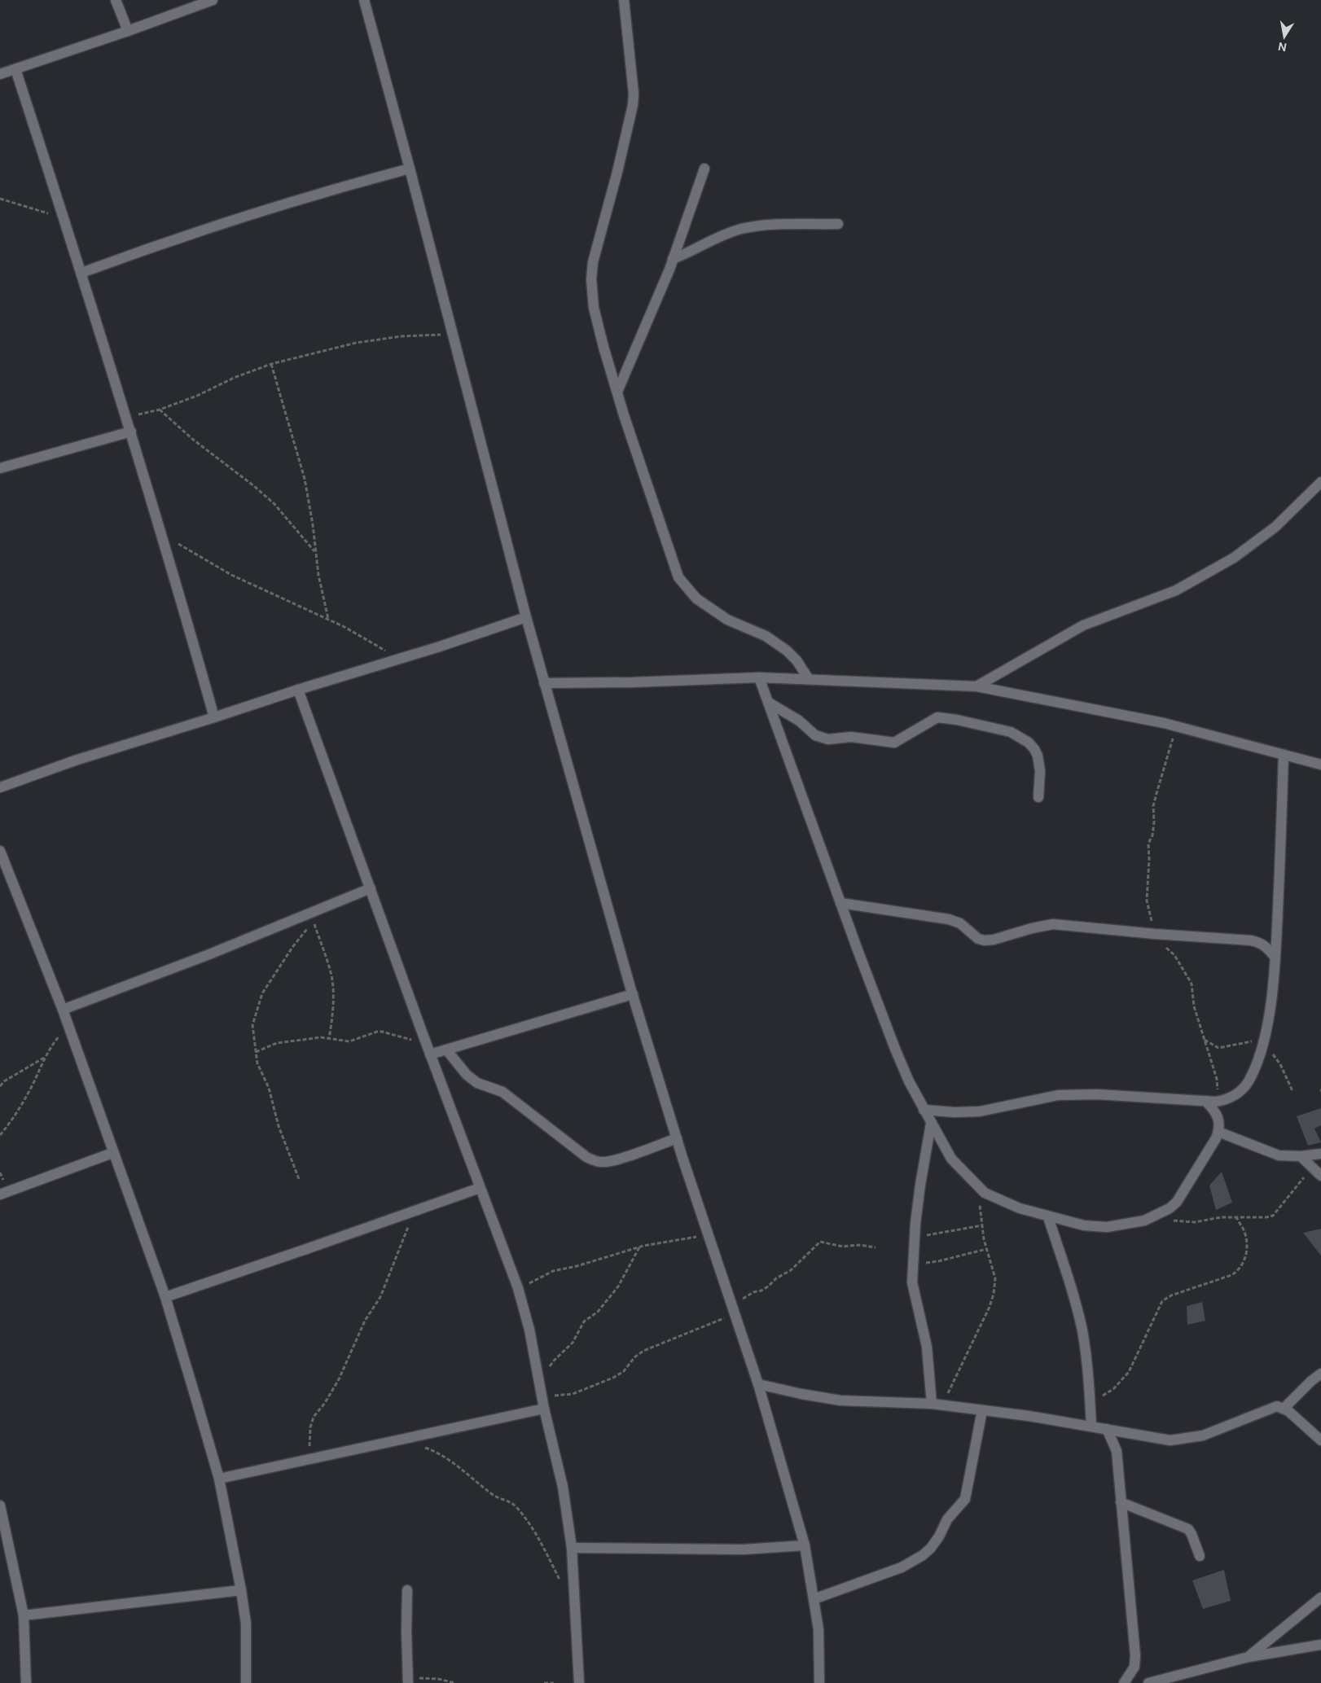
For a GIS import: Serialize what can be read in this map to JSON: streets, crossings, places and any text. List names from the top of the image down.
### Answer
{
  "north": "bottom"
}
